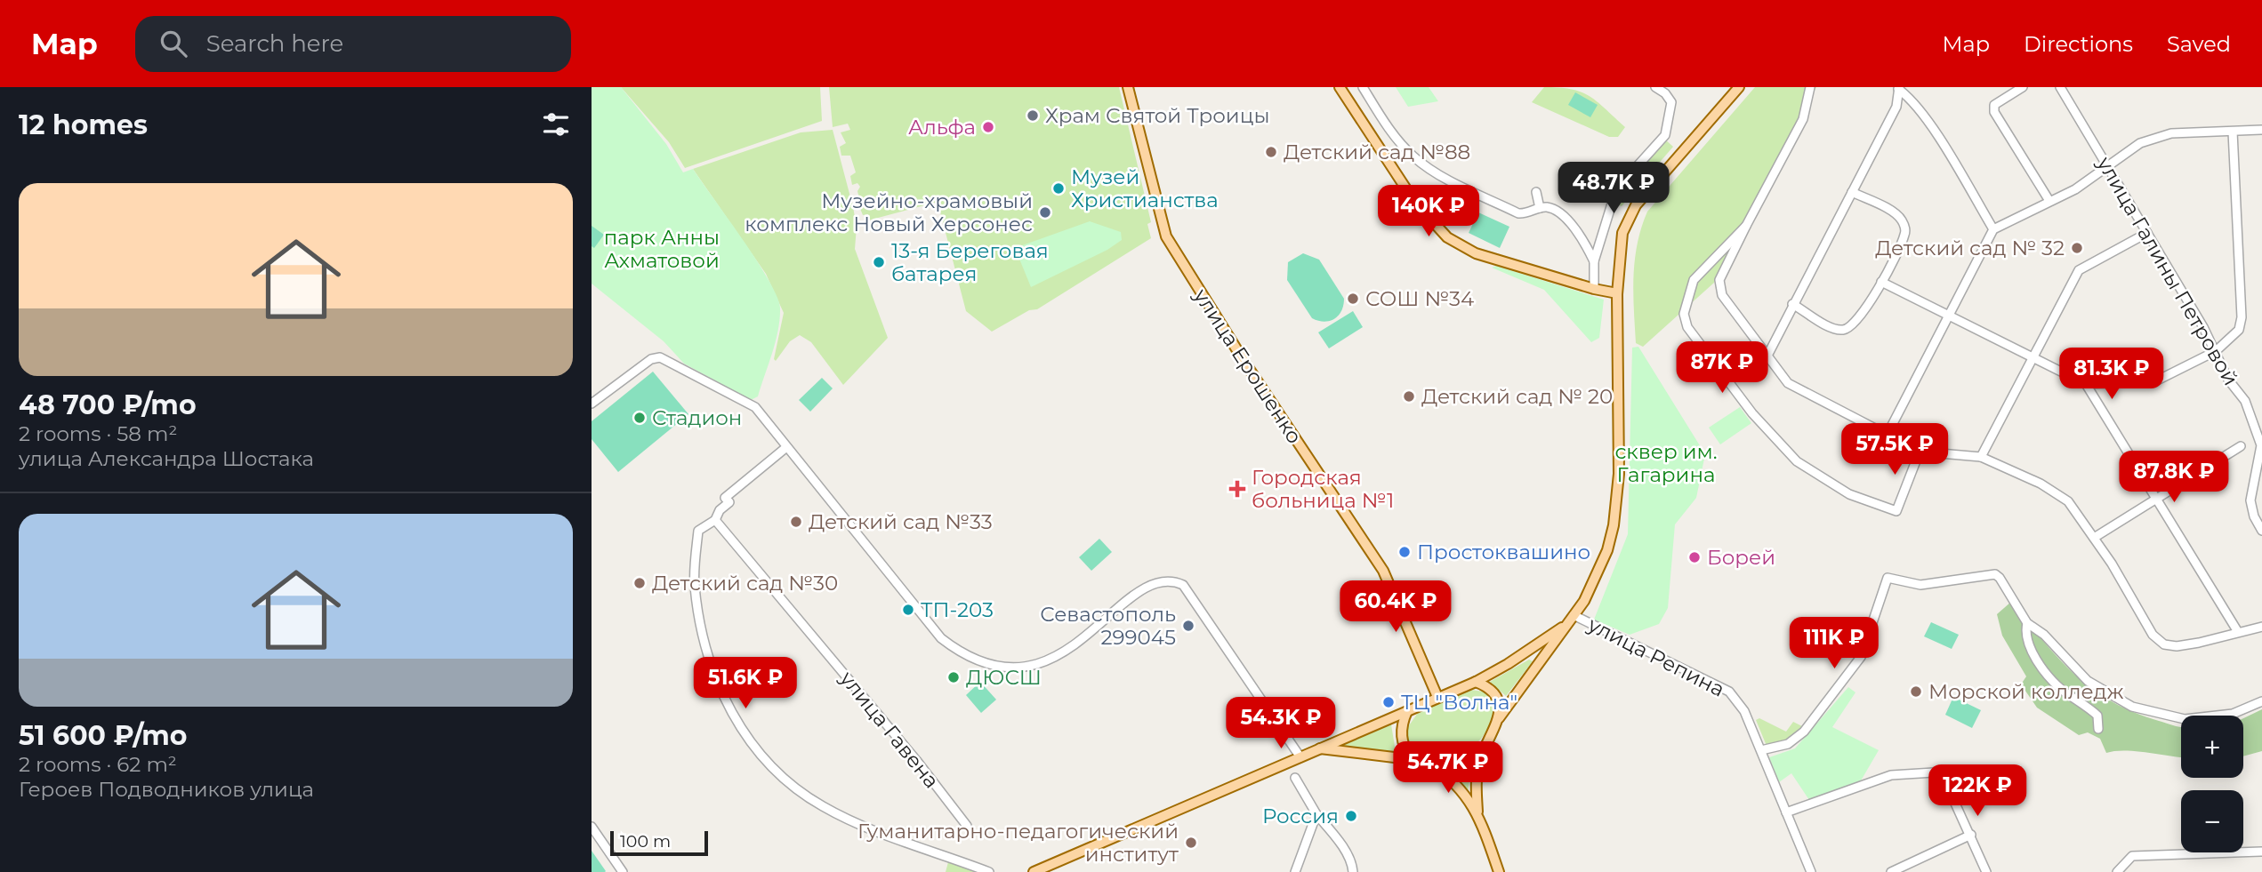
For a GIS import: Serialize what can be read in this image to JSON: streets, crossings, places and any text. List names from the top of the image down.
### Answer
{
  "streets": {
    "main road": ["улица Ерошенко"],
    "street": ["улица Галины Петровой", "улица Репина", "улица Гавена"]
  },
  "parks": ["парк Анны Ахматовой", "сквер им. Гагарина"],
  "places": {
    "other": [
      "Храм Святой Троицы",
      "Альфа",
      "Детский сад №88",
      "Музей Христианства",
      "Музейно-храмовый комплекс Новый Херсонес",
      "Детский сад № 32",
      "13-я Береговая батарея",
      "СОШ №34",
      "Детский сад № 20",
      "Стадион",
      "Детский сад №33",
      "Простоквашино",
      "Борей",
      "Детский сад №30",
      "ТП-203",
      "Севастополь 299045",
      "ДЮСШ",
      "Морской колледж",
      "ТЦ \"Волна\"",
      "Россия",
      "Гуманитарно-педагогический институт"
    ],
    "health": ["Городская больница №1"]
  },
  "scale_bar": "100 m",
  "page": {
    "header": "Map",
    "search": "Search here",
    "nav": ["Map", "Directions", "Saved"],
    "heading": "12 homes",
    "list": [
      {
        "name": "48 700 ₽/mo",
        "note": "2 rooms · 58 m² · улица Александра Шостака"
      },
      {
        "name": "51 600 ₽/mo",
        "note": "2 rooms · 62 m² · Героев Подводников улица"
      }
    ],
    "price": [
      "48.7K ₽",
      "140K ₽",
      "87K ₽",
      "81.3K ₽",
      "57.5K ₽",
      "87.8K ₽",
      "60.4K ₽",
      "111K ₽",
      "51.6K ₽",
      "54.3K ₽",
      "54.7K ₽",
      "122K ₽"
    ],
    "map_buttons": ["+", "−"],
    "scale": "100 m"
  }
}
